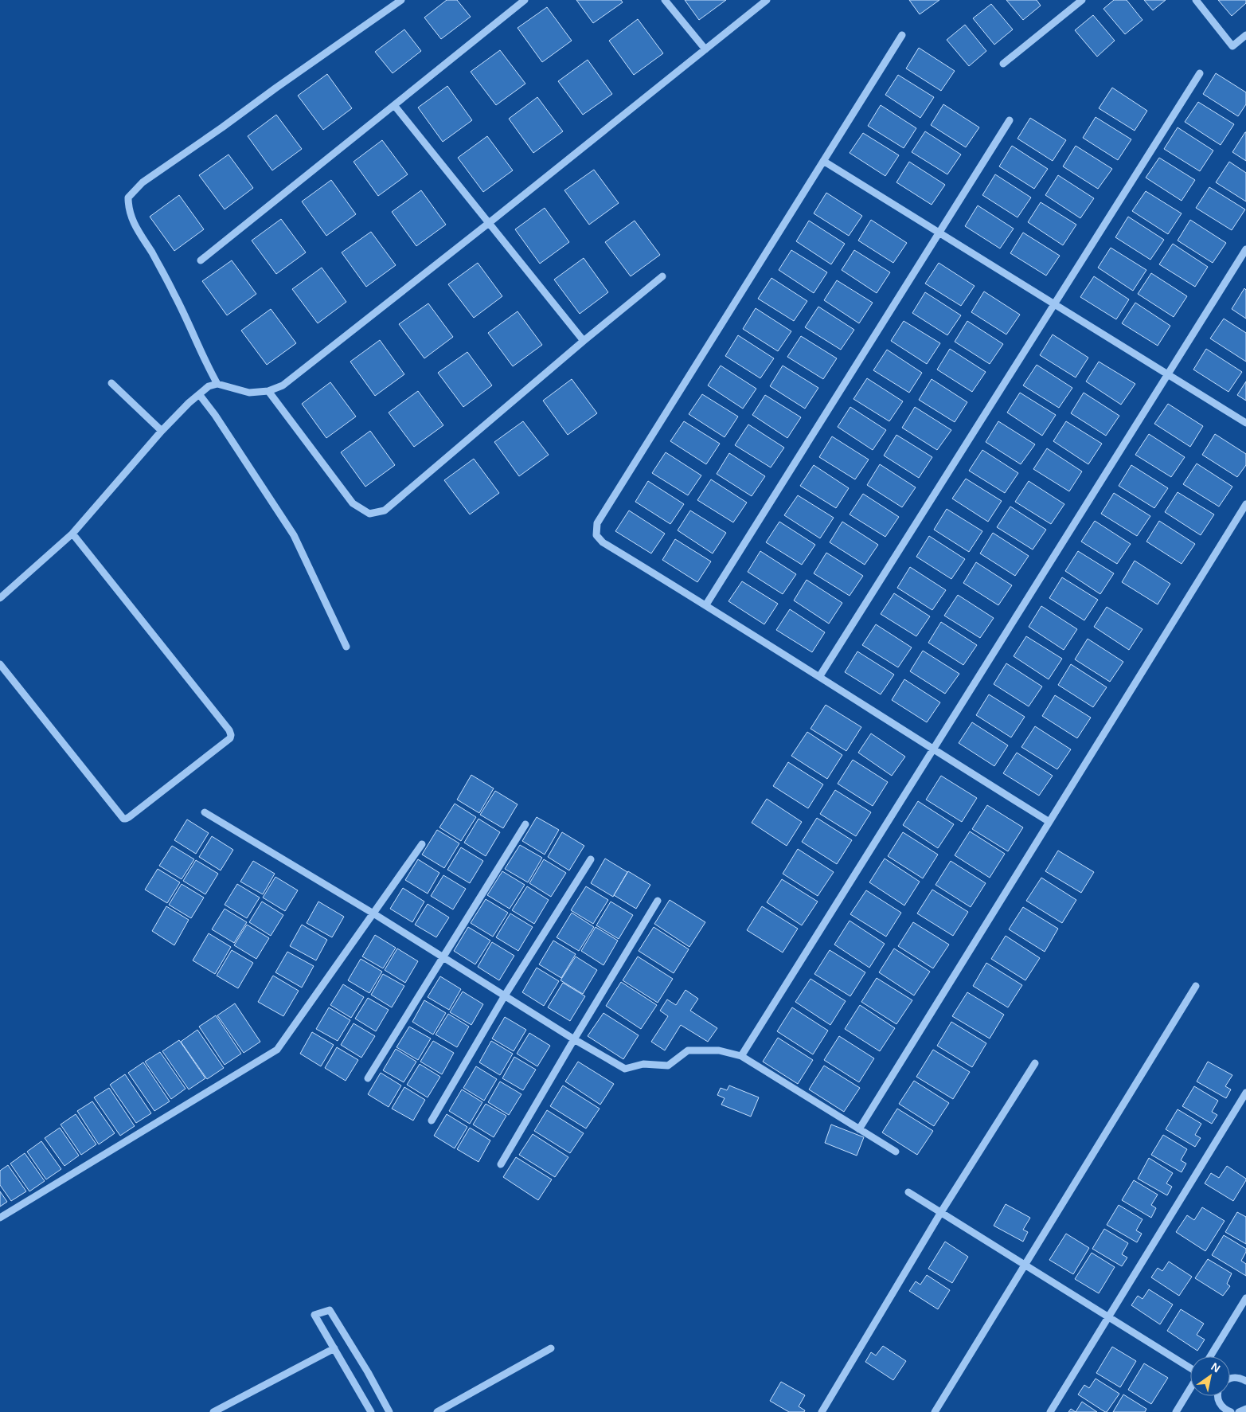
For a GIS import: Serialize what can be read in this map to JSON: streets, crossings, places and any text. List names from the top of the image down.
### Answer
{
  "north": "top right"
}
